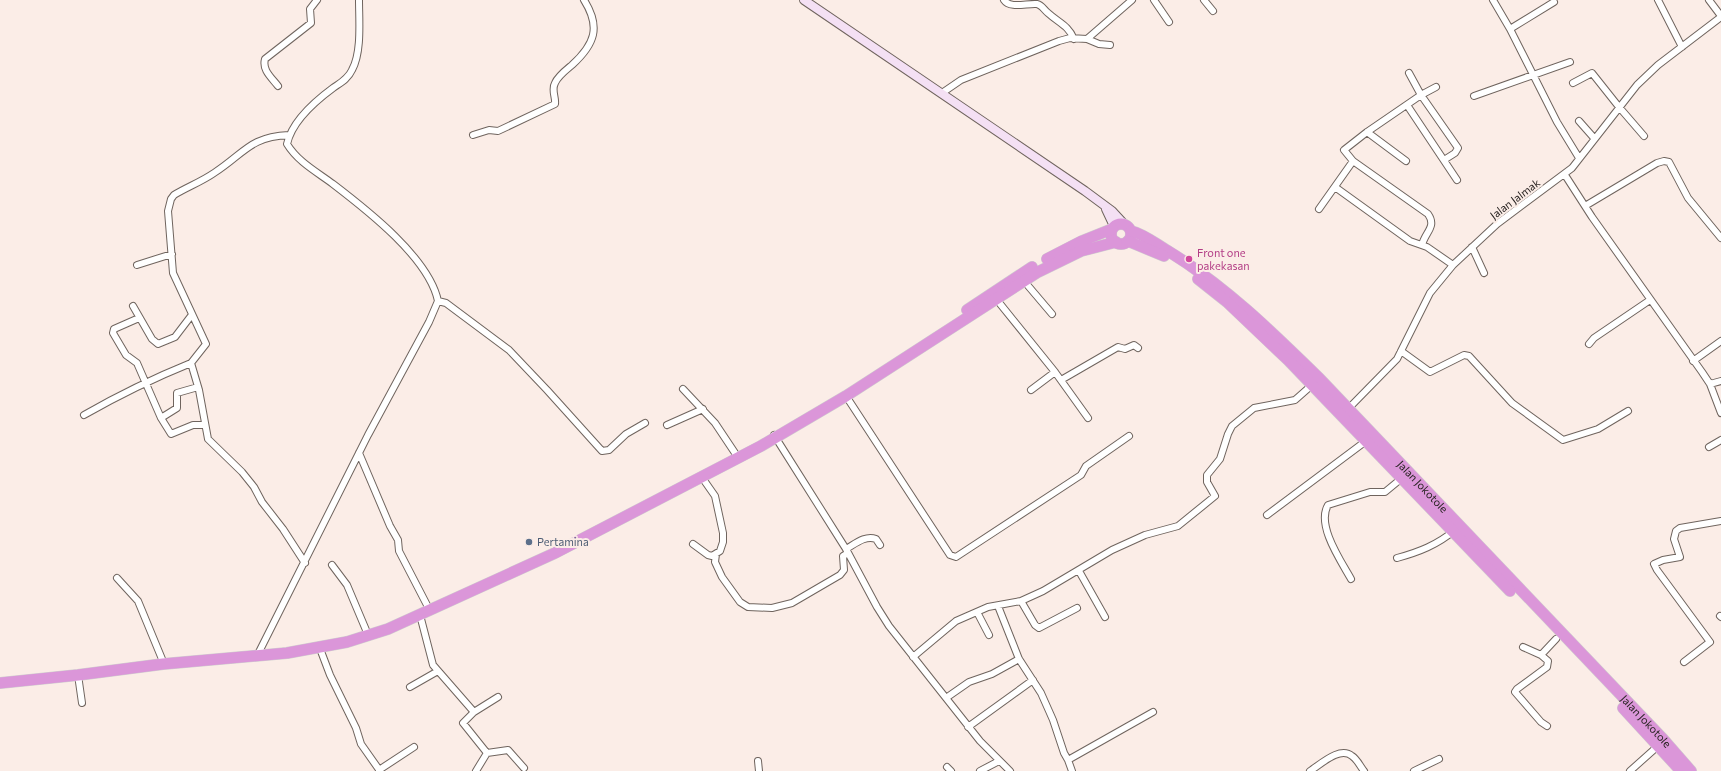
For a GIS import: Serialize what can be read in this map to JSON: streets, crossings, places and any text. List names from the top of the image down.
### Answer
{
  "streets": {
    "highway": ["Jalan Jokotole"],
    "street": ["Jalan Jalmak"]
  },
  "crossings": [
    ["Jalan Jalmak", "Jalan Jokotole"]
  ],
  "places": ["Front one pakekasan", "Pertamina"]
}
